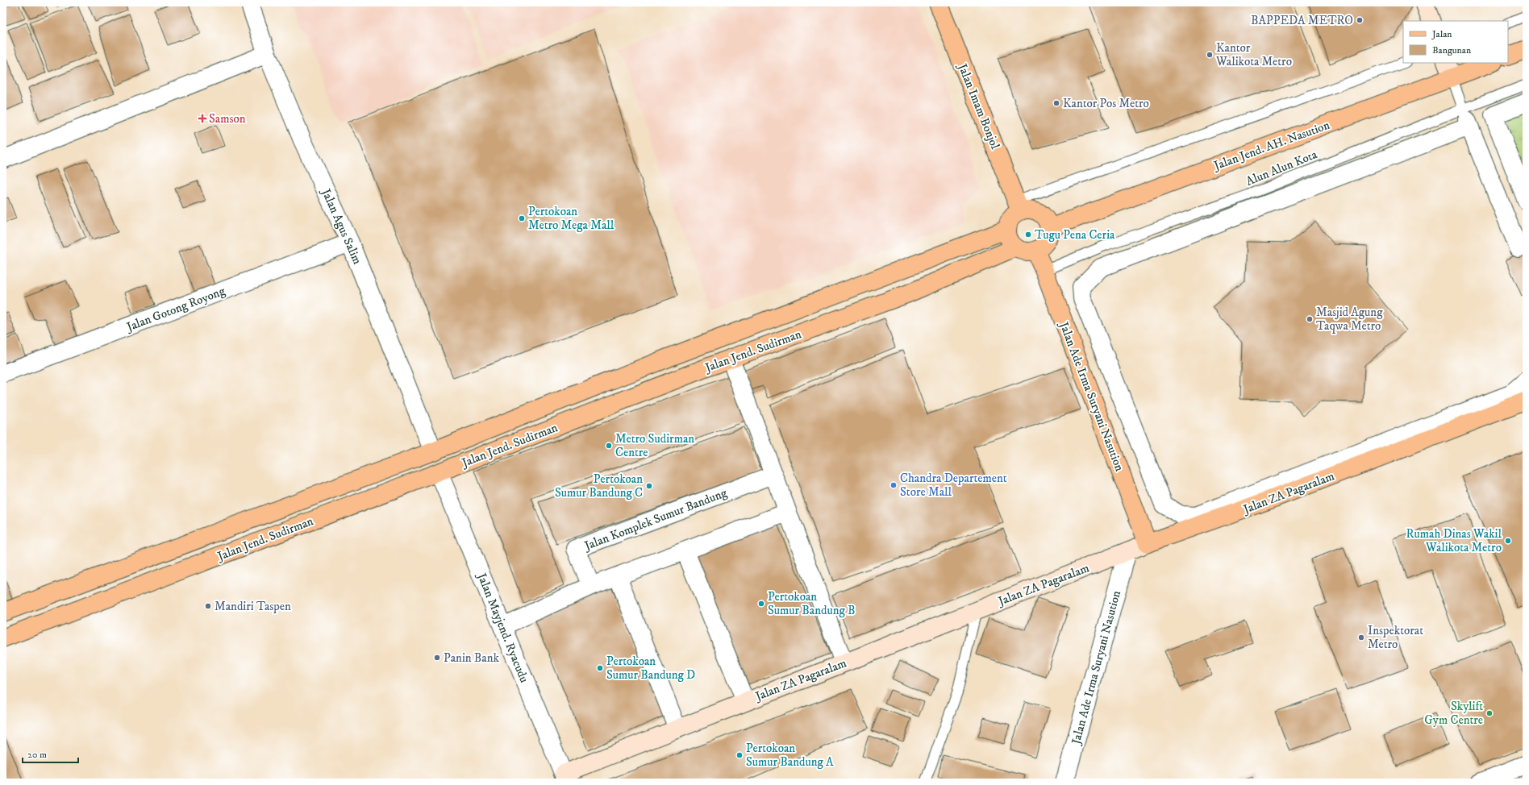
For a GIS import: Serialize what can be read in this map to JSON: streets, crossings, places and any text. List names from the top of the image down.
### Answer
{
  "streets": {
    "main road": [
      "Jalan Imam Bonjol",
      "Jalan Jend. AH. Nasution",
      "Jalan Jend. Sudirman",
      "Jalan Ade Irma Suryani Nasution",
      "Jalan ZA Pagaralam"
    ],
    "street": [
      "Jalan Agus Salim",
      "Jalan Gotong Royong",
      "Jalan Komplek Sumur Bandung",
      "Jalan Mayjend. Ryacudu"
    ],
    "lane": ["Alun Alun Kota"]
  },
  "crossings": [
    ["Jalan Imam Bonjol", "Jalan Jend. AH. Nasution"],
    ["Jalan Imam Bonjol", "Jalan Jend. Sudirman"],
    ["Jalan Imam Bonjol", "Jalan Ade Irma Suryani Nasution"],
    ["Jalan Jend. AH. Nasution", "Jalan Jend. Sudirman"],
    ["Jalan Jend. AH. Nasution", "Jalan Ade Irma Suryani Nasution"],
    ["Alun Alun Kota", "Jalan Ade Irma Suryani Nasution"],
    ["Jalan Agus Salim", "Jalan Gotong Royong"],
    ["Jalan Agus Salim", "Jalan Jend. Sudirman"],
    ["Jalan Jend. Sudirman", "Jalan Ade Irma Suryani Nasution"],
    ["Jalan Jend. Sudirman", "Jalan Mayjend. Ryacudu"],
    ["Jalan Ade Irma Suryani Nasution", "Jalan ZA Pagaralam"],
    ["Jalan ZA Pagaralam", "Jalan Mayjend. Ryacudu"]
  ],
  "places": {
    "other": [
      "BAPPEDA METRO",
      "Kantor Walikota Metro",
      "Kantor Pos Metro",
      "Pertokoan Metro Mega Mall",
      "Tugu Pena Ceria",
      "Masjid Agung Taqwa Metro",
      "Metro Sudirman Centre",
      "Chandra Departement Store Mall",
      "Pertokoan Sumur Bandung C",
      "Rumah Dinas Wakil Walikota Metro",
      "Pertokoan Sumur Bandung B",
      "Mandiri Taspen",
      "Inspektorat Metro",
      "Panin Bank",
      "Pertokoan Sumur Bandung D",
      "Skylift Gym Centre",
      "Pertokoan Sumur Bandung A"
    ],
    "health": ["Samson"]
  },
  "legend": ["Jalan", "Bangunan"],
  "scale_bar": "20 m"
}
